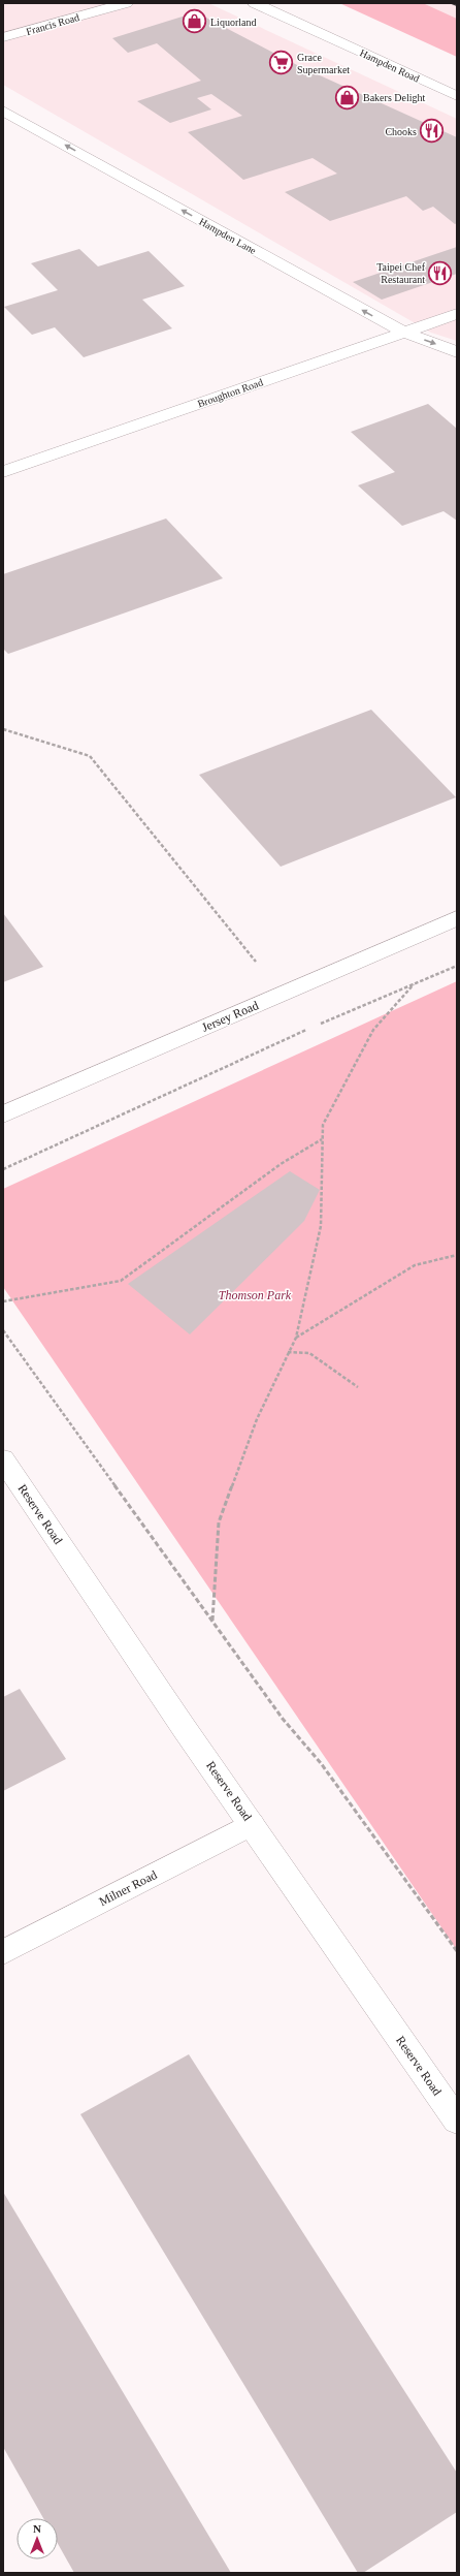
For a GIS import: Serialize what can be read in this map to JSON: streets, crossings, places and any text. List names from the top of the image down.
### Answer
{
  "streets": {
    "street": [
      "Francis Road",
      "Hampden Road",
      "Hampden Lane",
      "Broughton Road",
      "Jersey Road",
      "Reserve Road",
      "Milner Road"
    ]
  },
  "crossings": [
    ["Hampden Lane", "Broughton Road"],
    ["Reserve Road", "Milner Road"]
  ],
  "parks": ["Thomson Park"],
  "places": {
    "shop": ["Liquorland", "Bakers Delight"],
    "supermarket": ["Grace Supermarket"],
    "restaurant": ["Chooks", "Taipei Chef Restaurant"]
  },
  "north": "top"
}
